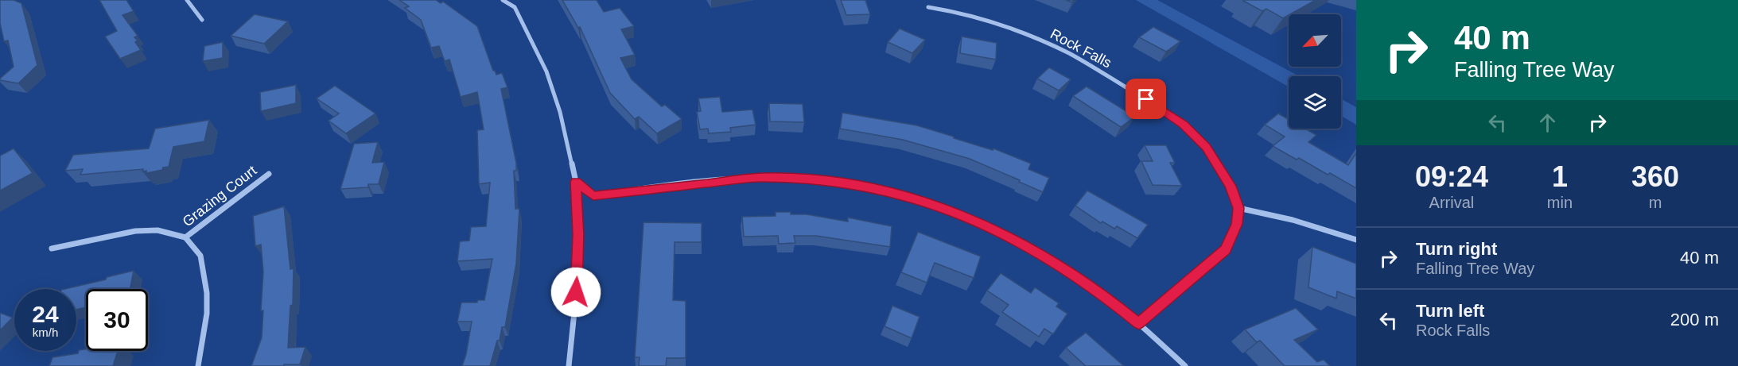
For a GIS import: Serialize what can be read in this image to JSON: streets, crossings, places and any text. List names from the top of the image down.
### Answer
{
  "streets": {
    "street": ["Rock Falls", "Grazing Court"]
  },
  "north": "bottom left",
  "page": {
    "turn": ["40 m", "Falling Tree Way"],
    "eta": [
      "09:24",
      "Arrival",
      "1",
      "min",
      "360",
      "m"
    ],
    "list": [
      {
        "name": "Turn right",
        "note": "Falling Tree Way",
        "value": "40 m"
      },
      {
        "name": "Turn left",
        "note": "Rock Falls",
        "value": "200 m"
      }
    ],
    "speed": "24 km/h",
    "limit": "30"
  }
}
